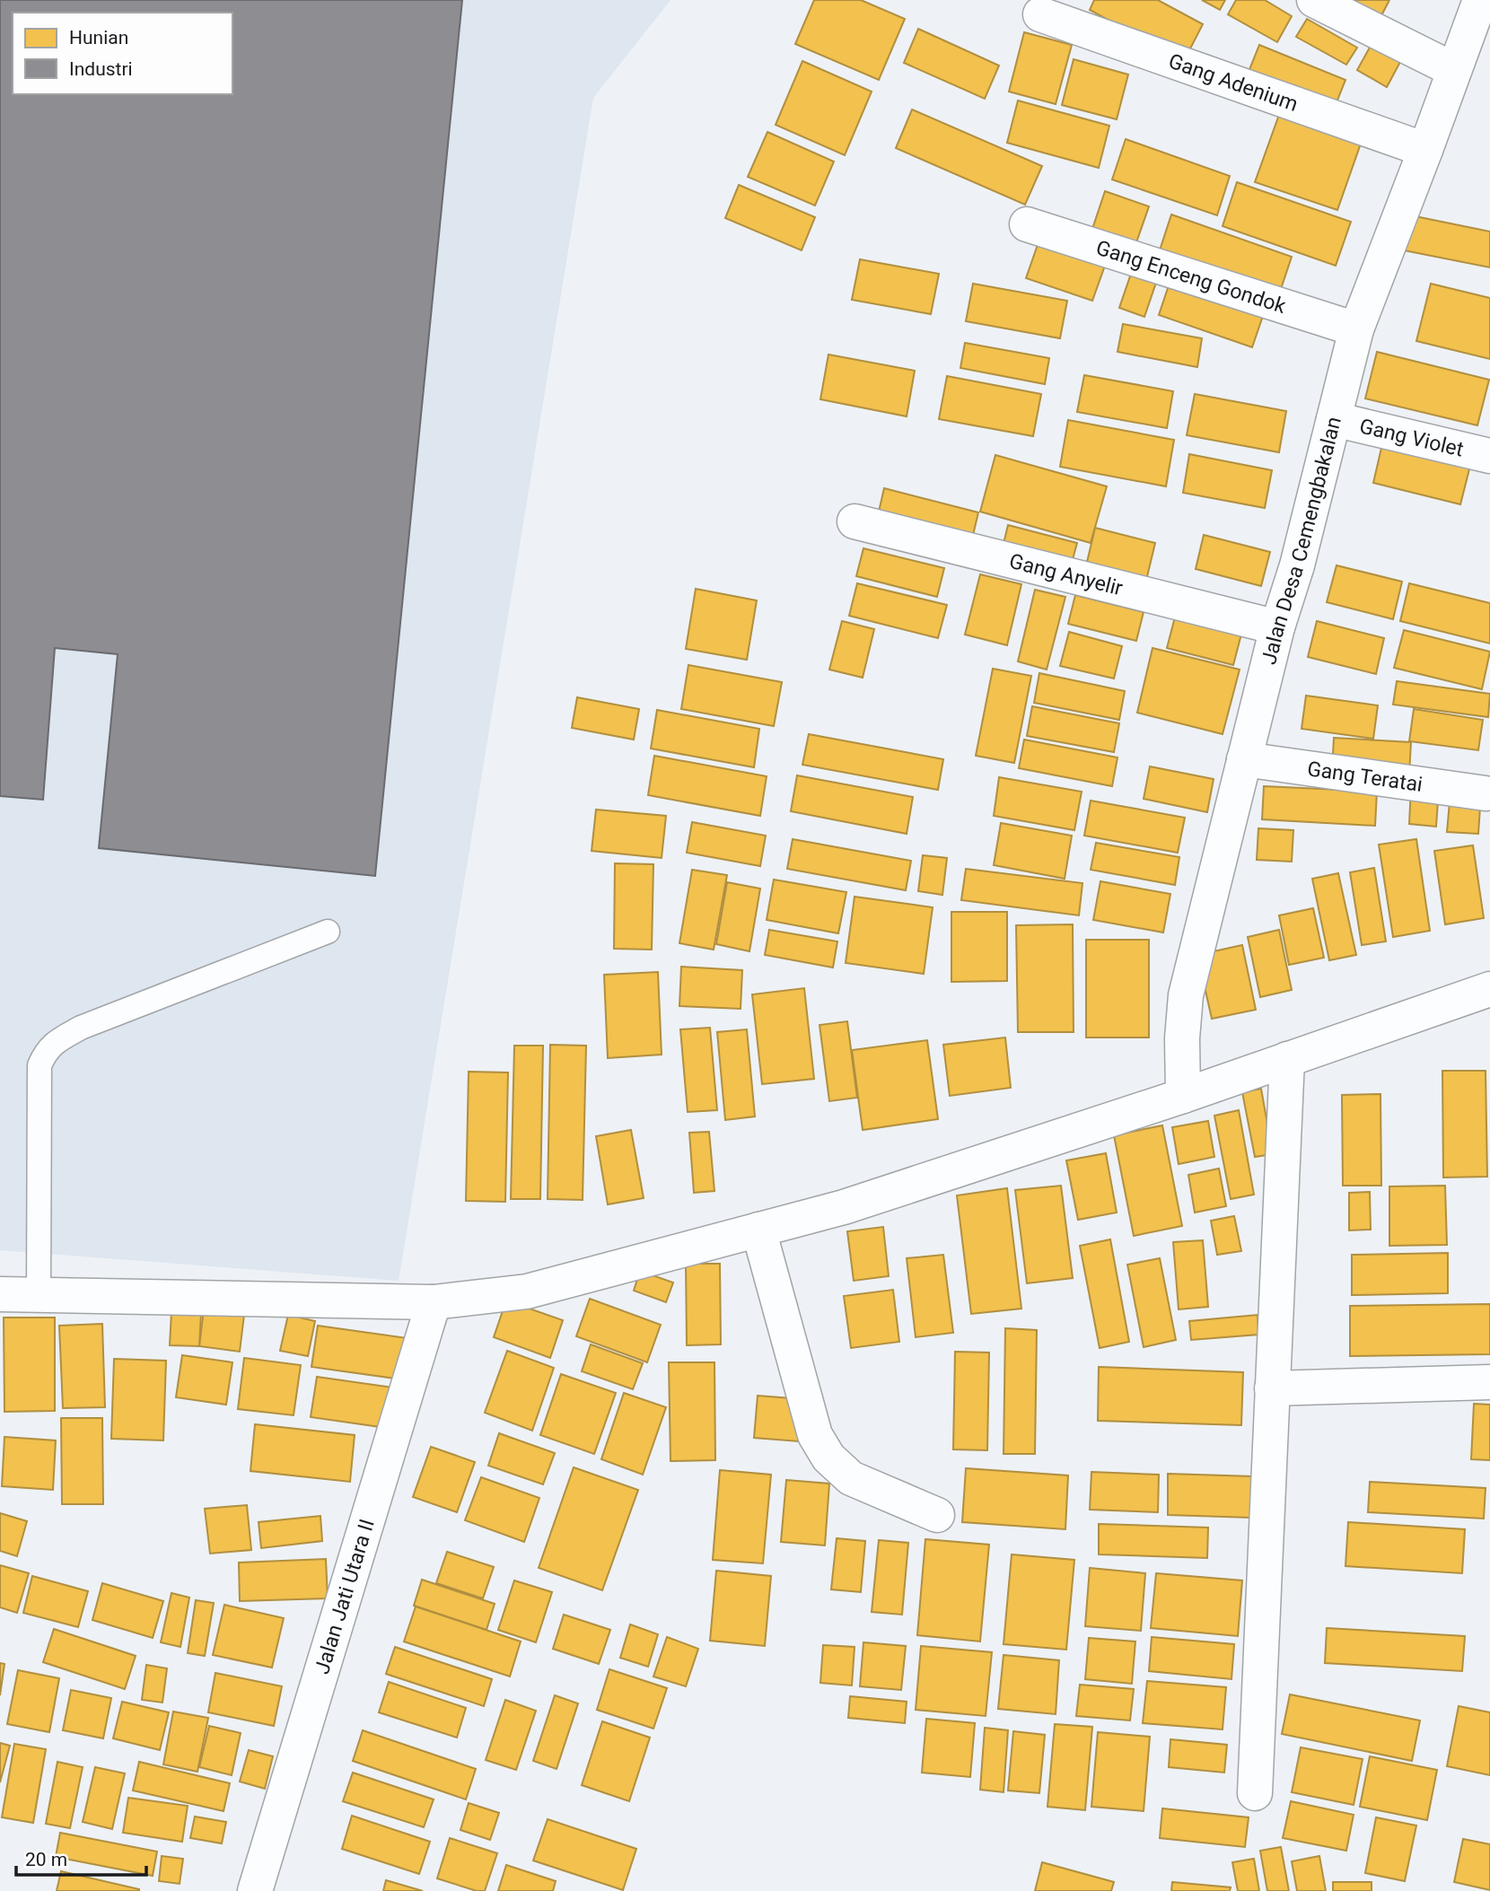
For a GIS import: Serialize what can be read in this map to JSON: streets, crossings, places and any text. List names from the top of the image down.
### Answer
{
  "streets": {
    "street": [
      "Gang Adenium",
      "Gang Enceng Gondok",
      "Gang Violet",
      "Jalan Desa Cemengbakalan",
      "Gang Anyelir",
      "Gang Teratai",
      "Jalan Jati Utara II"
    ]
  },
  "crossings": [
    ["Gang Adenium", "Jalan Desa Cemengbakalan"],
    ["Gang Enceng Gondok", "Jalan Desa Cemengbakalan"],
    ["Gang Violet", "Jalan Desa Cemengbakalan"],
    ["Jalan Desa Cemengbakalan", "Gang Anyelir"],
    ["Jalan Desa Cemengbakalan", "Gang Teratai"]
  ],
  "legend": ["Hunian", "Industri"],
  "scale_bar": "20 m"
}
